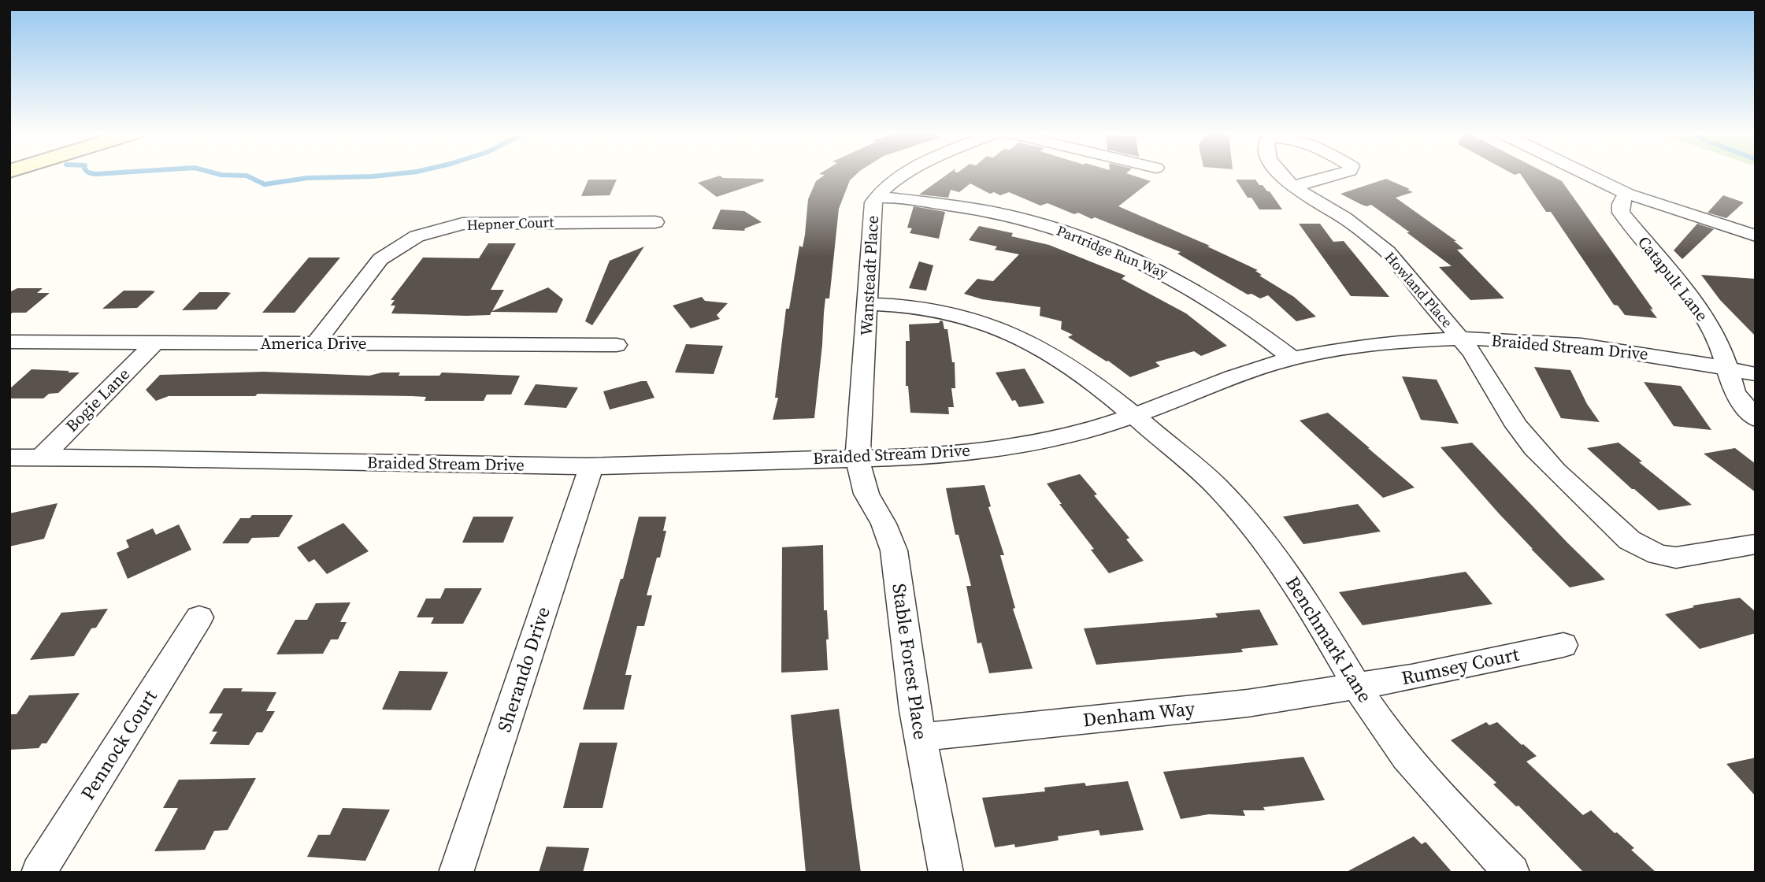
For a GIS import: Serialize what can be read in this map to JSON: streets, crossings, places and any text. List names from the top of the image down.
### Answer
{
  "streets": {
    "street": [
      "Hepner Court",
      "Partridge Run Way",
      "Wansteadt Place",
      "Catapult Lane",
      "Howland Place",
      "America Drive",
      "Braided Stream Drive",
      "Bogie Lane",
      "Benchmark Lane",
      "Stable Forest Place",
      "Rumsey Court",
      "Sherando Drive",
      "Denham Way",
      "Pennock Court"
    ]
  },
  "crossings": [
    ["Hepner Court", "America Drive"],
    ["Partridge Run Way", "Wansteadt Place"],
    ["Partridge Run Way", "Braided Stream Drive"],
    ["Wansteadt Place", "Braided Stream Drive"],
    ["Wansteadt Place", "Benchmark Lane"],
    ["Wansteadt Place", "Stable Forest Place"],
    ["Catapult Lane", "Braided Stream Drive"],
    ["Howland Place", "Braided Stream Drive"],
    ["America Drive", "Bogie Lane"],
    ["Braided Stream Drive", "Bogie Lane"],
    ["Braided Stream Drive", "Benchmark Lane"],
    ["Braided Stream Drive", "Stable Forest Place"],
    ["Braided Stream Drive", "Sherando Drive"],
    ["Benchmark Lane", "Rumsey Court"],
    ["Benchmark Lane", "Denham Way"],
    ["Stable Forest Place", "Denham Way"],
    ["Rumsey Court", "Denham Way"]
  ]
}
